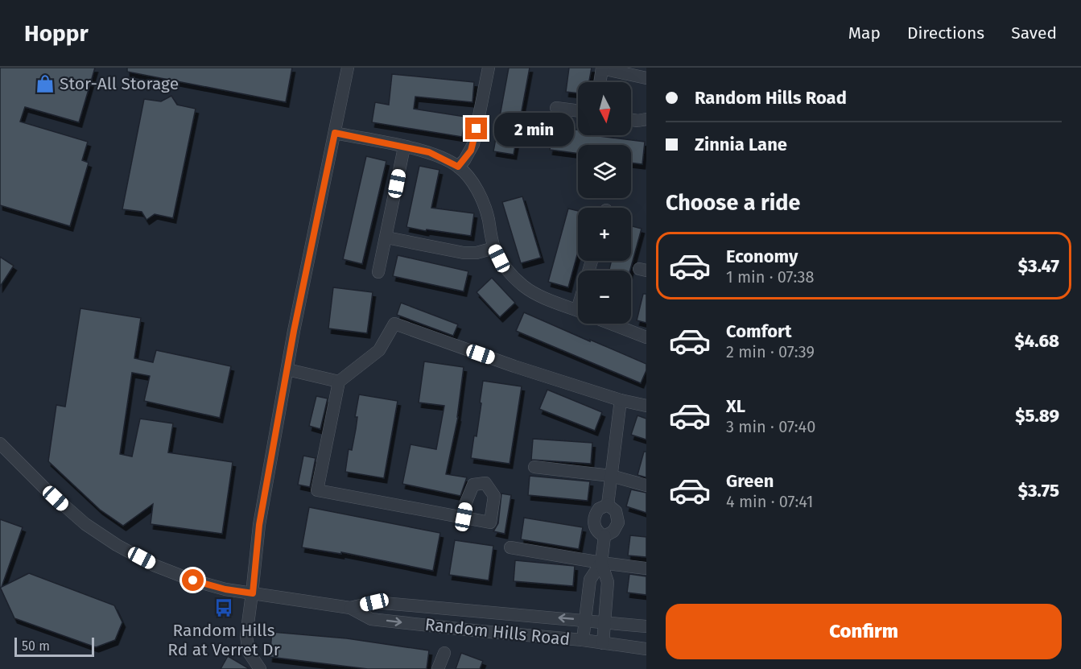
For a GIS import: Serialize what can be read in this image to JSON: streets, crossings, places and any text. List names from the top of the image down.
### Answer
{
  "streets": {
    "street": ["Random Hills Road"]
  },
  "places": {
    "shop": ["Stor-All Storage"],
    "bus stop": ["Random Hills Rd at Verret Dr"]
  },
  "scale_bar": "50 m",
  "north": "bottom",
  "page": {
    "header": "Hoppr",
    "nav": ["Map", "Directions", "Saved"],
    "banner": ["Random Hills Road", "Zinnia Lane"],
    "map_buttons": ["+", "−"],
    "bubble": "2 min",
    "heading": "Choose a ride",
    "list": [
      {
        "name": "Economy",
        "note": "1 min · 07:38",
        "value": "$3.47"
      },
      {
        "name": "Comfort",
        "note": "2 min · 07:39",
        "value": "$4.68"
      },
      {
        "name": "XL",
        "note": "3 min · 07:40",
        "value": "$5.89"
      },
      {
        "name": "Green",
        "note": "4 min · 07:41",
        "value": "$3.75"
      }
    ],
    "buttons": "Confirm",
    "scale": "50 m"
  }
}
